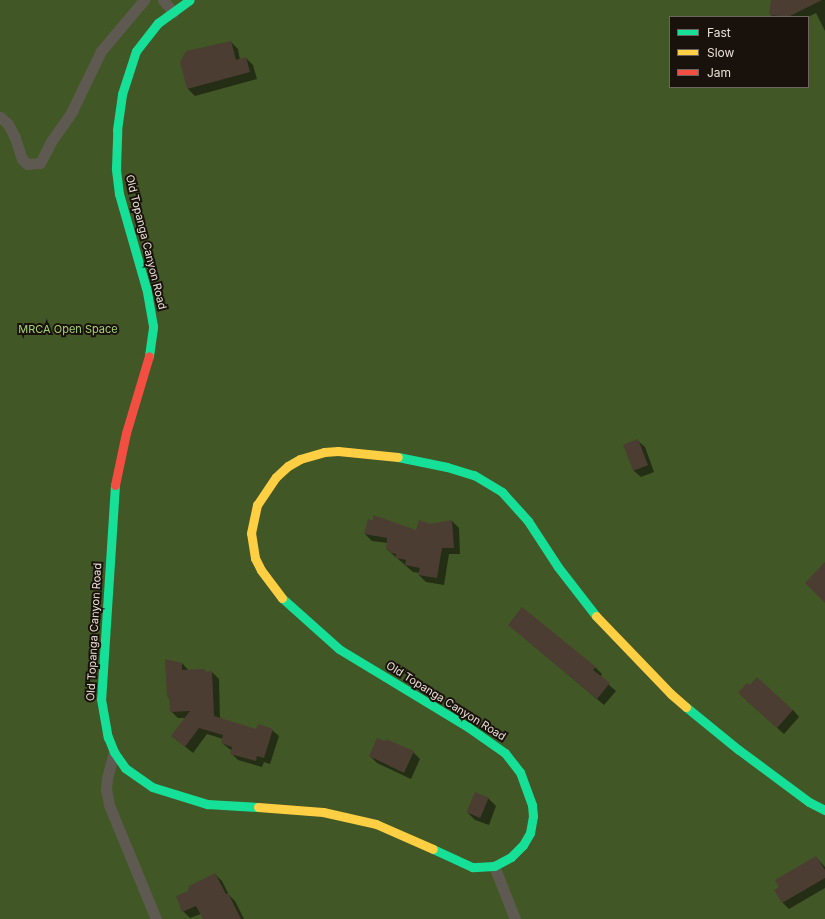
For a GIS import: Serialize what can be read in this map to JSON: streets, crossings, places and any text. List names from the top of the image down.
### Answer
{
  "streets": {
    "main road": ["Old Topanga Canyon Road"]
  },
  "parks": ["MRCA Open Space"],
  "legend": ["Fast", "Slow", "Jam"]
}
